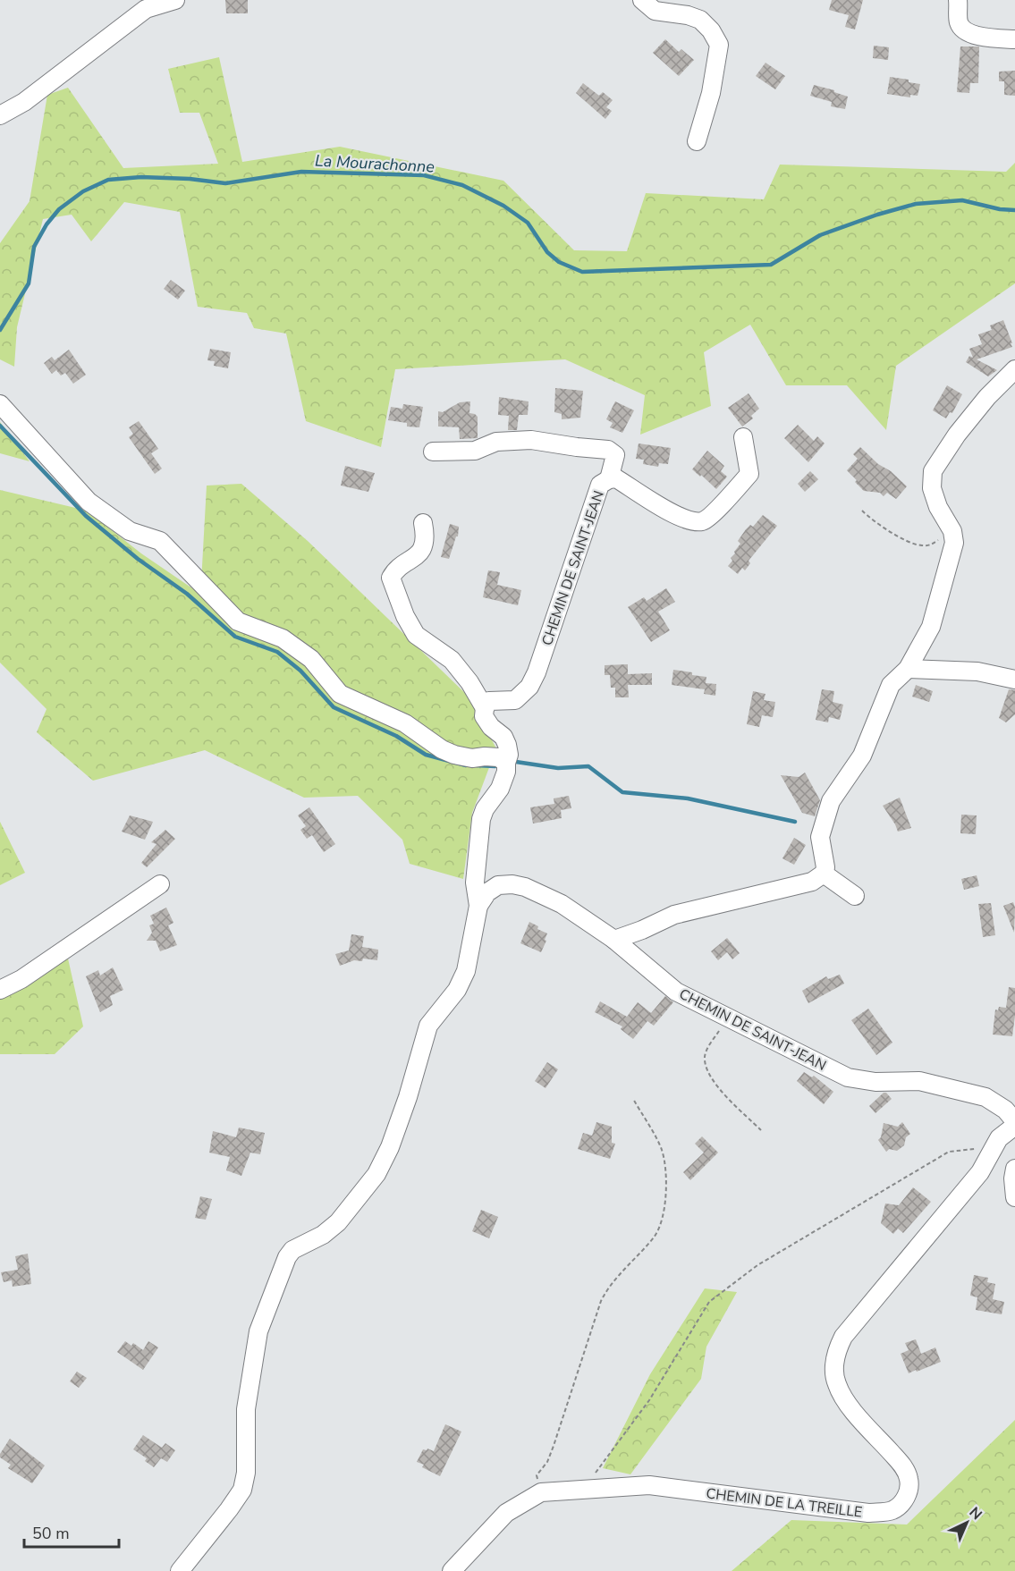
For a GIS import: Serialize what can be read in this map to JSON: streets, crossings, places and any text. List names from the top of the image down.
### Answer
{
  "streets": {
    "street": ["CHEMIN DE SAINT-JEAN", "CHEMIN DE LA TREILLE"]
  },
  "water": ["La Mourachonne"],
  "scale_bar": "50 m",
  "north": "top right"
}
